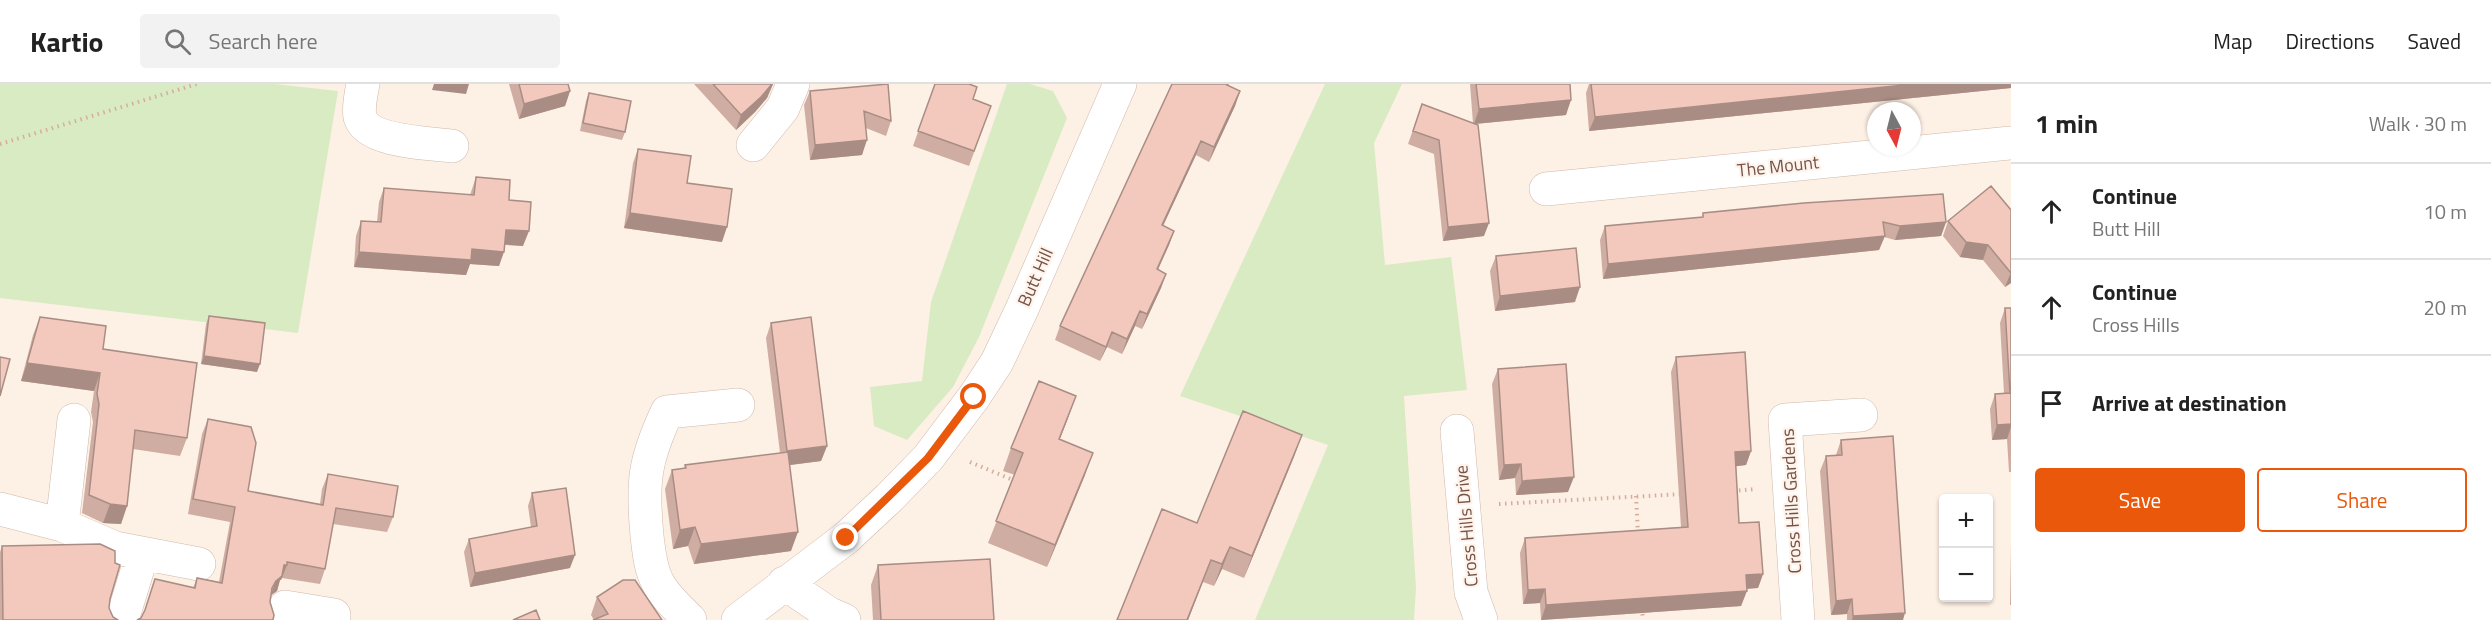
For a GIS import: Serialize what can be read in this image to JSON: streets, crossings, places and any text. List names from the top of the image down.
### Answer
{
  "streets": {
    "street": [
      "The Mount",
      "Butt Hill",
      "Cross Hills Gardens",
      "Cross Hills Drive"
    ]
  },
  "north": "bottom",
  "page": {
    "header": "Kartio",
    "search": "Search here",
    "nav": ["Map", "Directions", "Saved"],
    "heading": ["1 min", "Walk · 30 m"],
    "list": [
      ["Continue", "Butt Hill", "10 m"],
      ["Continue", "Cross Hills", "20 m"],
      "Arrive at destination"
    ],
    "buttons": ["Save", "Share"],
    "map_buttons": ["+", "−"]
  }
}
